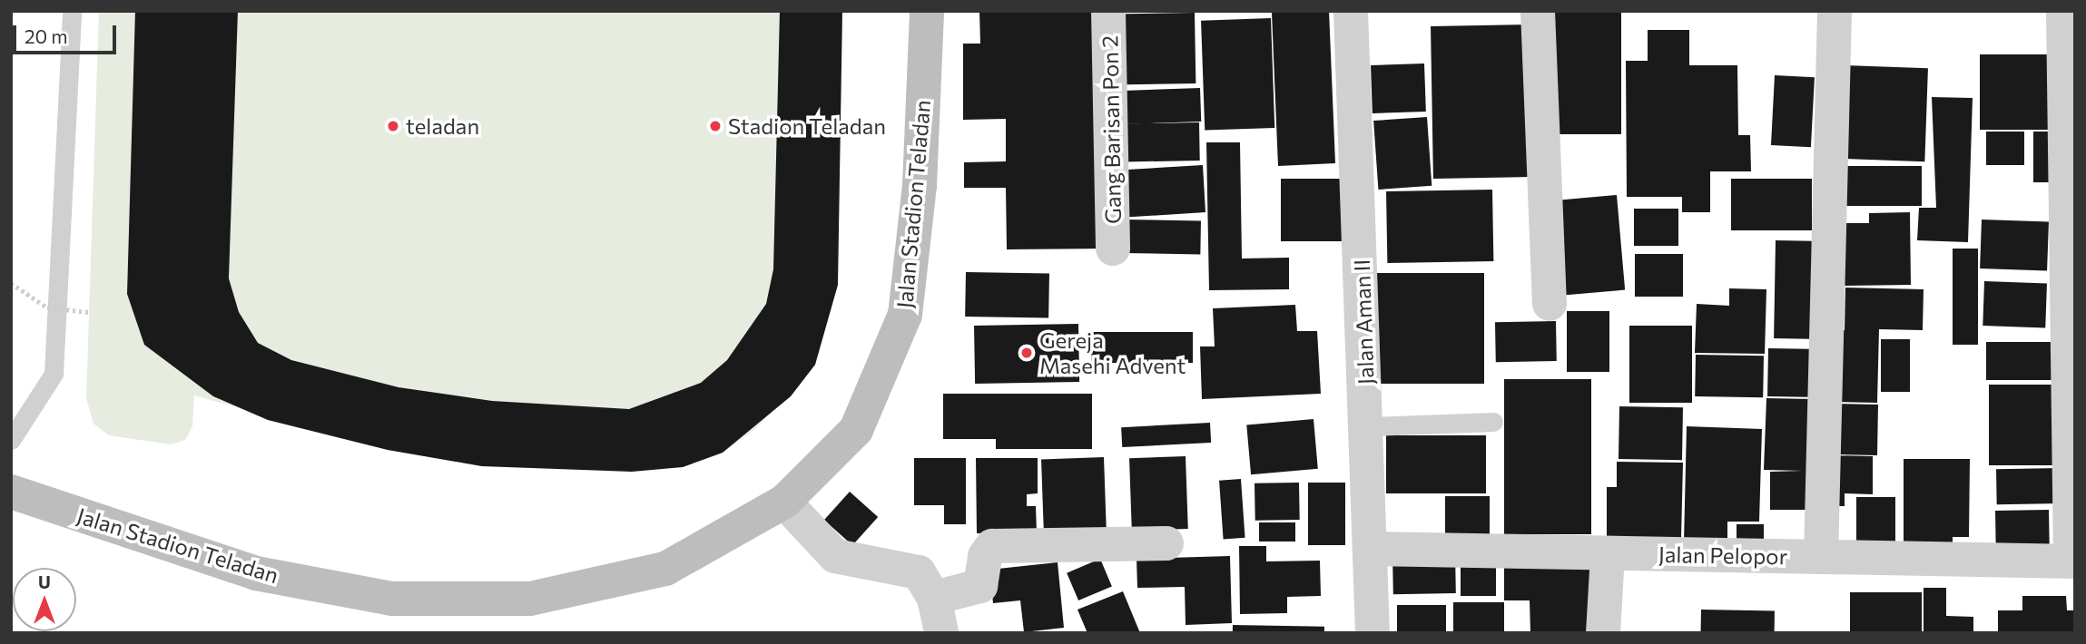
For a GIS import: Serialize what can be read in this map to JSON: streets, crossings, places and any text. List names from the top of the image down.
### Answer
{
  "streets": {
    "street": [
      "Gang Barisan Pon 2",
      "Jalan Stadion Teladan",
      "Jalan Aman II",
      "Jalan Pelopor"
    ]
  },
  "crossings": [
    ["Jalan Aman II", "Jalan Pelopor"]
  ],
  "places": ["teladan", "Stadion Teladan", "Gereja Masehi Advent"],
  "scale_bar": "20 m",
  "north": "top"
}
